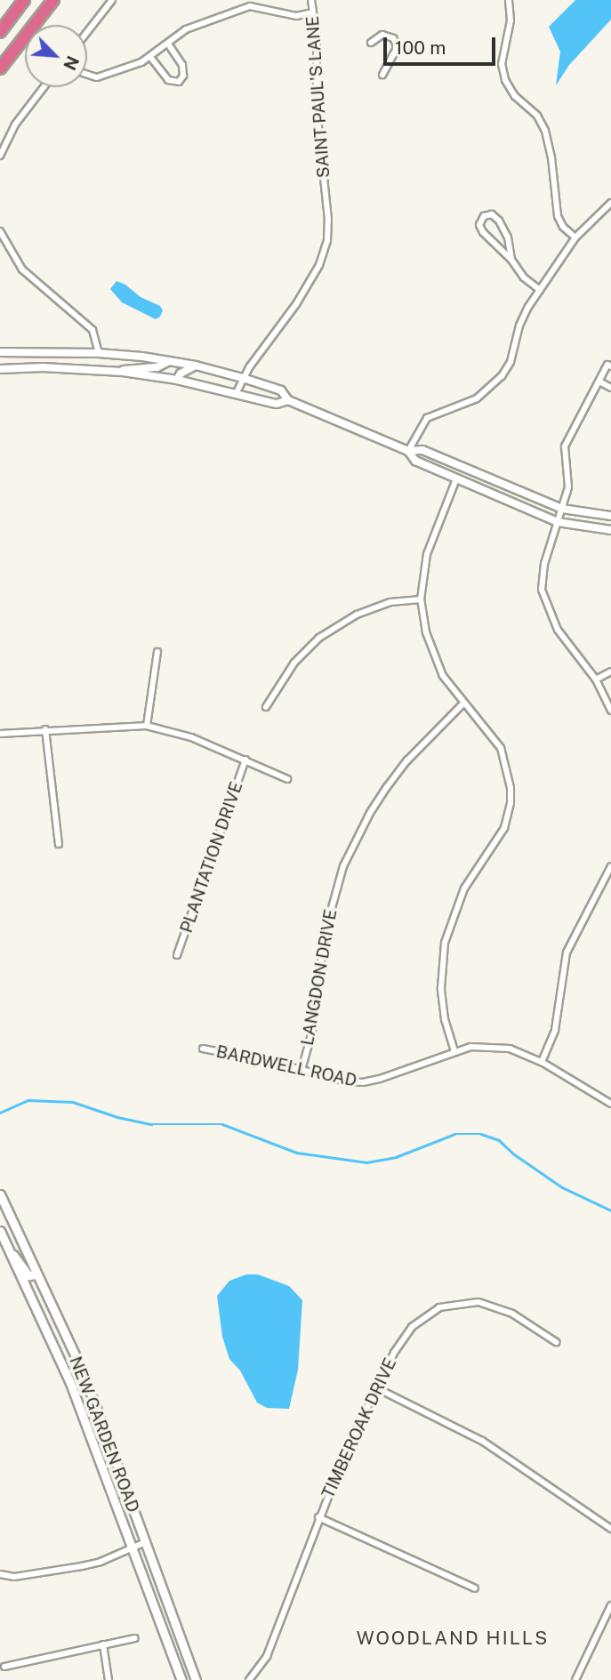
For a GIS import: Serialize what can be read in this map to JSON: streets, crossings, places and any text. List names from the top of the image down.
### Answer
{
  "streets": {
    "main road": ["NEW GARDEN ROAD"],
    "street": [
      "SAINT PAUL'S LANE",
      "PLANTATION DRIVE",
      "LANGDON DRIVE",
      "BARDWELL ROAD",
      "TIMBEROAK DRIVE"
    ]
  },
  "crossings": [
    ["LANGDON DRIVE", "BARDWELL ROAD"]
  ],
  "districts": ["WOODLAND HILLS"],
  "scale_bar": "100 m",
  "north": "bottom right"
}
